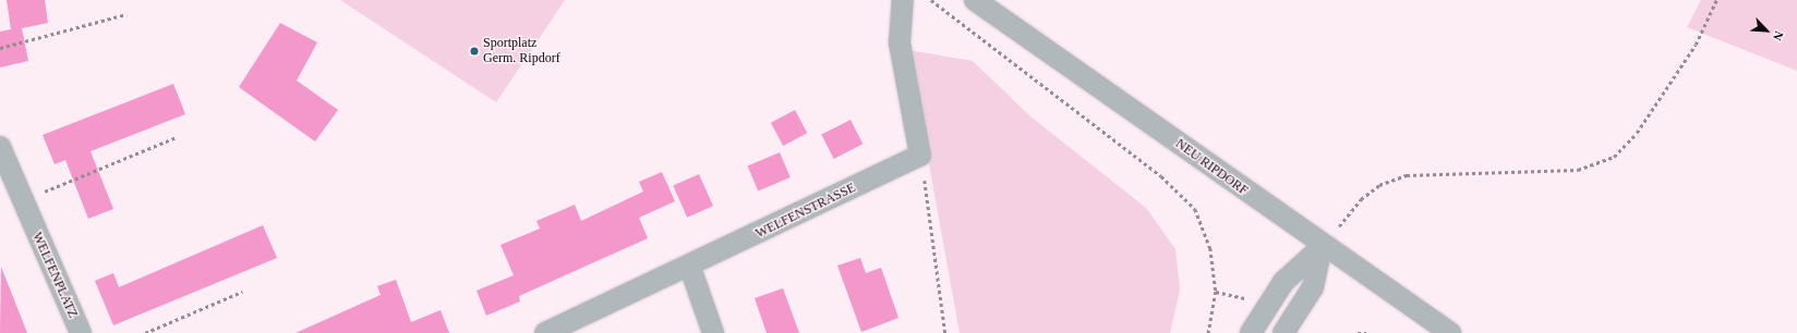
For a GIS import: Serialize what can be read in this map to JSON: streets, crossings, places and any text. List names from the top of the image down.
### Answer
{
  "streets": {
    "street": ["NEU RIPDORF", "WELFENSTRASSE", "WELFENPLATZ"]
  },
  "places": ["Sportplatz Germ. Ripdorf"],
  "north": "bottom right"
}
